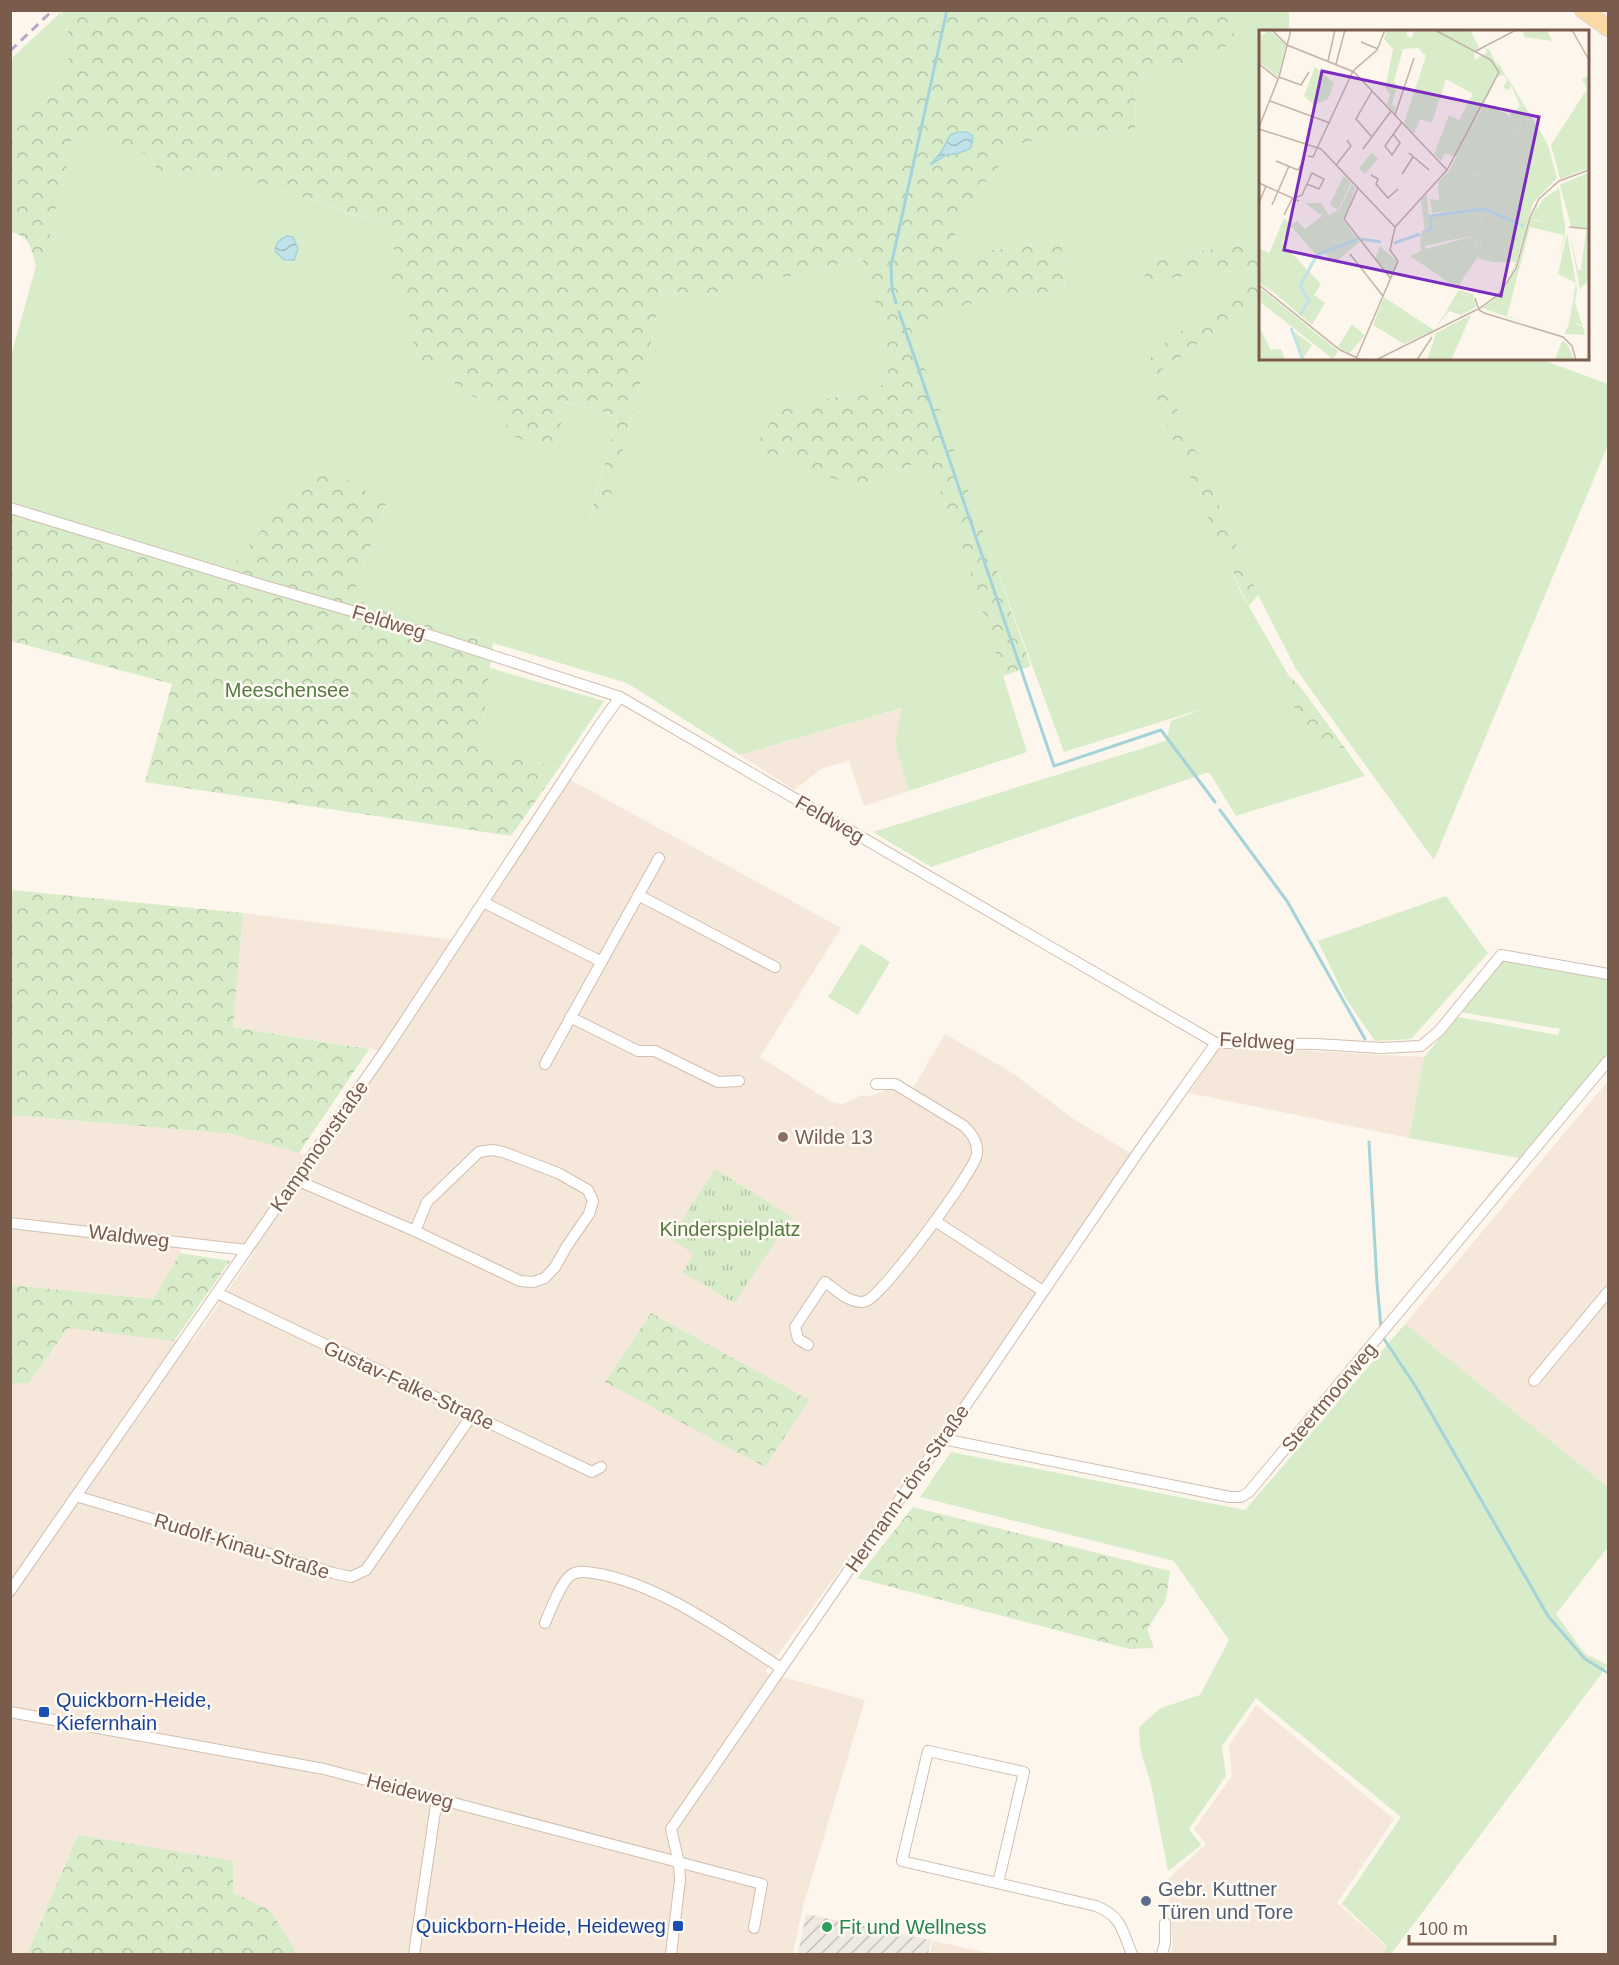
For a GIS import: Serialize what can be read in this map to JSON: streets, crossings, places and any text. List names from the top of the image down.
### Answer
{
  "streets": {
    "street": [
      "Feldweg",
      "Kampmoorstraße",
      "Waldweg",
      "Gustav-Falke-Straße",
      "Steertmoorweg",
      "Hermann-Löns-Straße",
      "Rudolf-Kinau-Straße",
      "Heideweg"
    ]
  },
  "crossings": [
    ["Feldweg", "Kampmoorstraße"],
    ["Feldweg", "Hermann-Löns-Straße"],
    ["Kampmoorstraße", "Waldweg"],
    ["Kampmoorstraße", "Gustav-Falke-Straße"],
    ["Kampmoorstraße", "Rudolf-Kinau-Straße"],
    ["Gustav-Falke-Straße", "Rudolf-Kinau-Straße"],
    ["Steertmoorweg", "Hermann-Löns-Straße"],
    ["Hermann-Löns-Straße", "Heideweg"]
  ],
  "parks": ["Meeschensee", "Kinderspielplatz"],
  "places": {
    "other": ["Wilde 13", "Gebr. Kuttner Türen und Tore", "Fit und Wellness"],
    "transit": ["Quickborn-Heide, Kiefernhain", "Quickborn-Heide, Heideweg"]
  },
  "scale_bar": "100 m"
}
